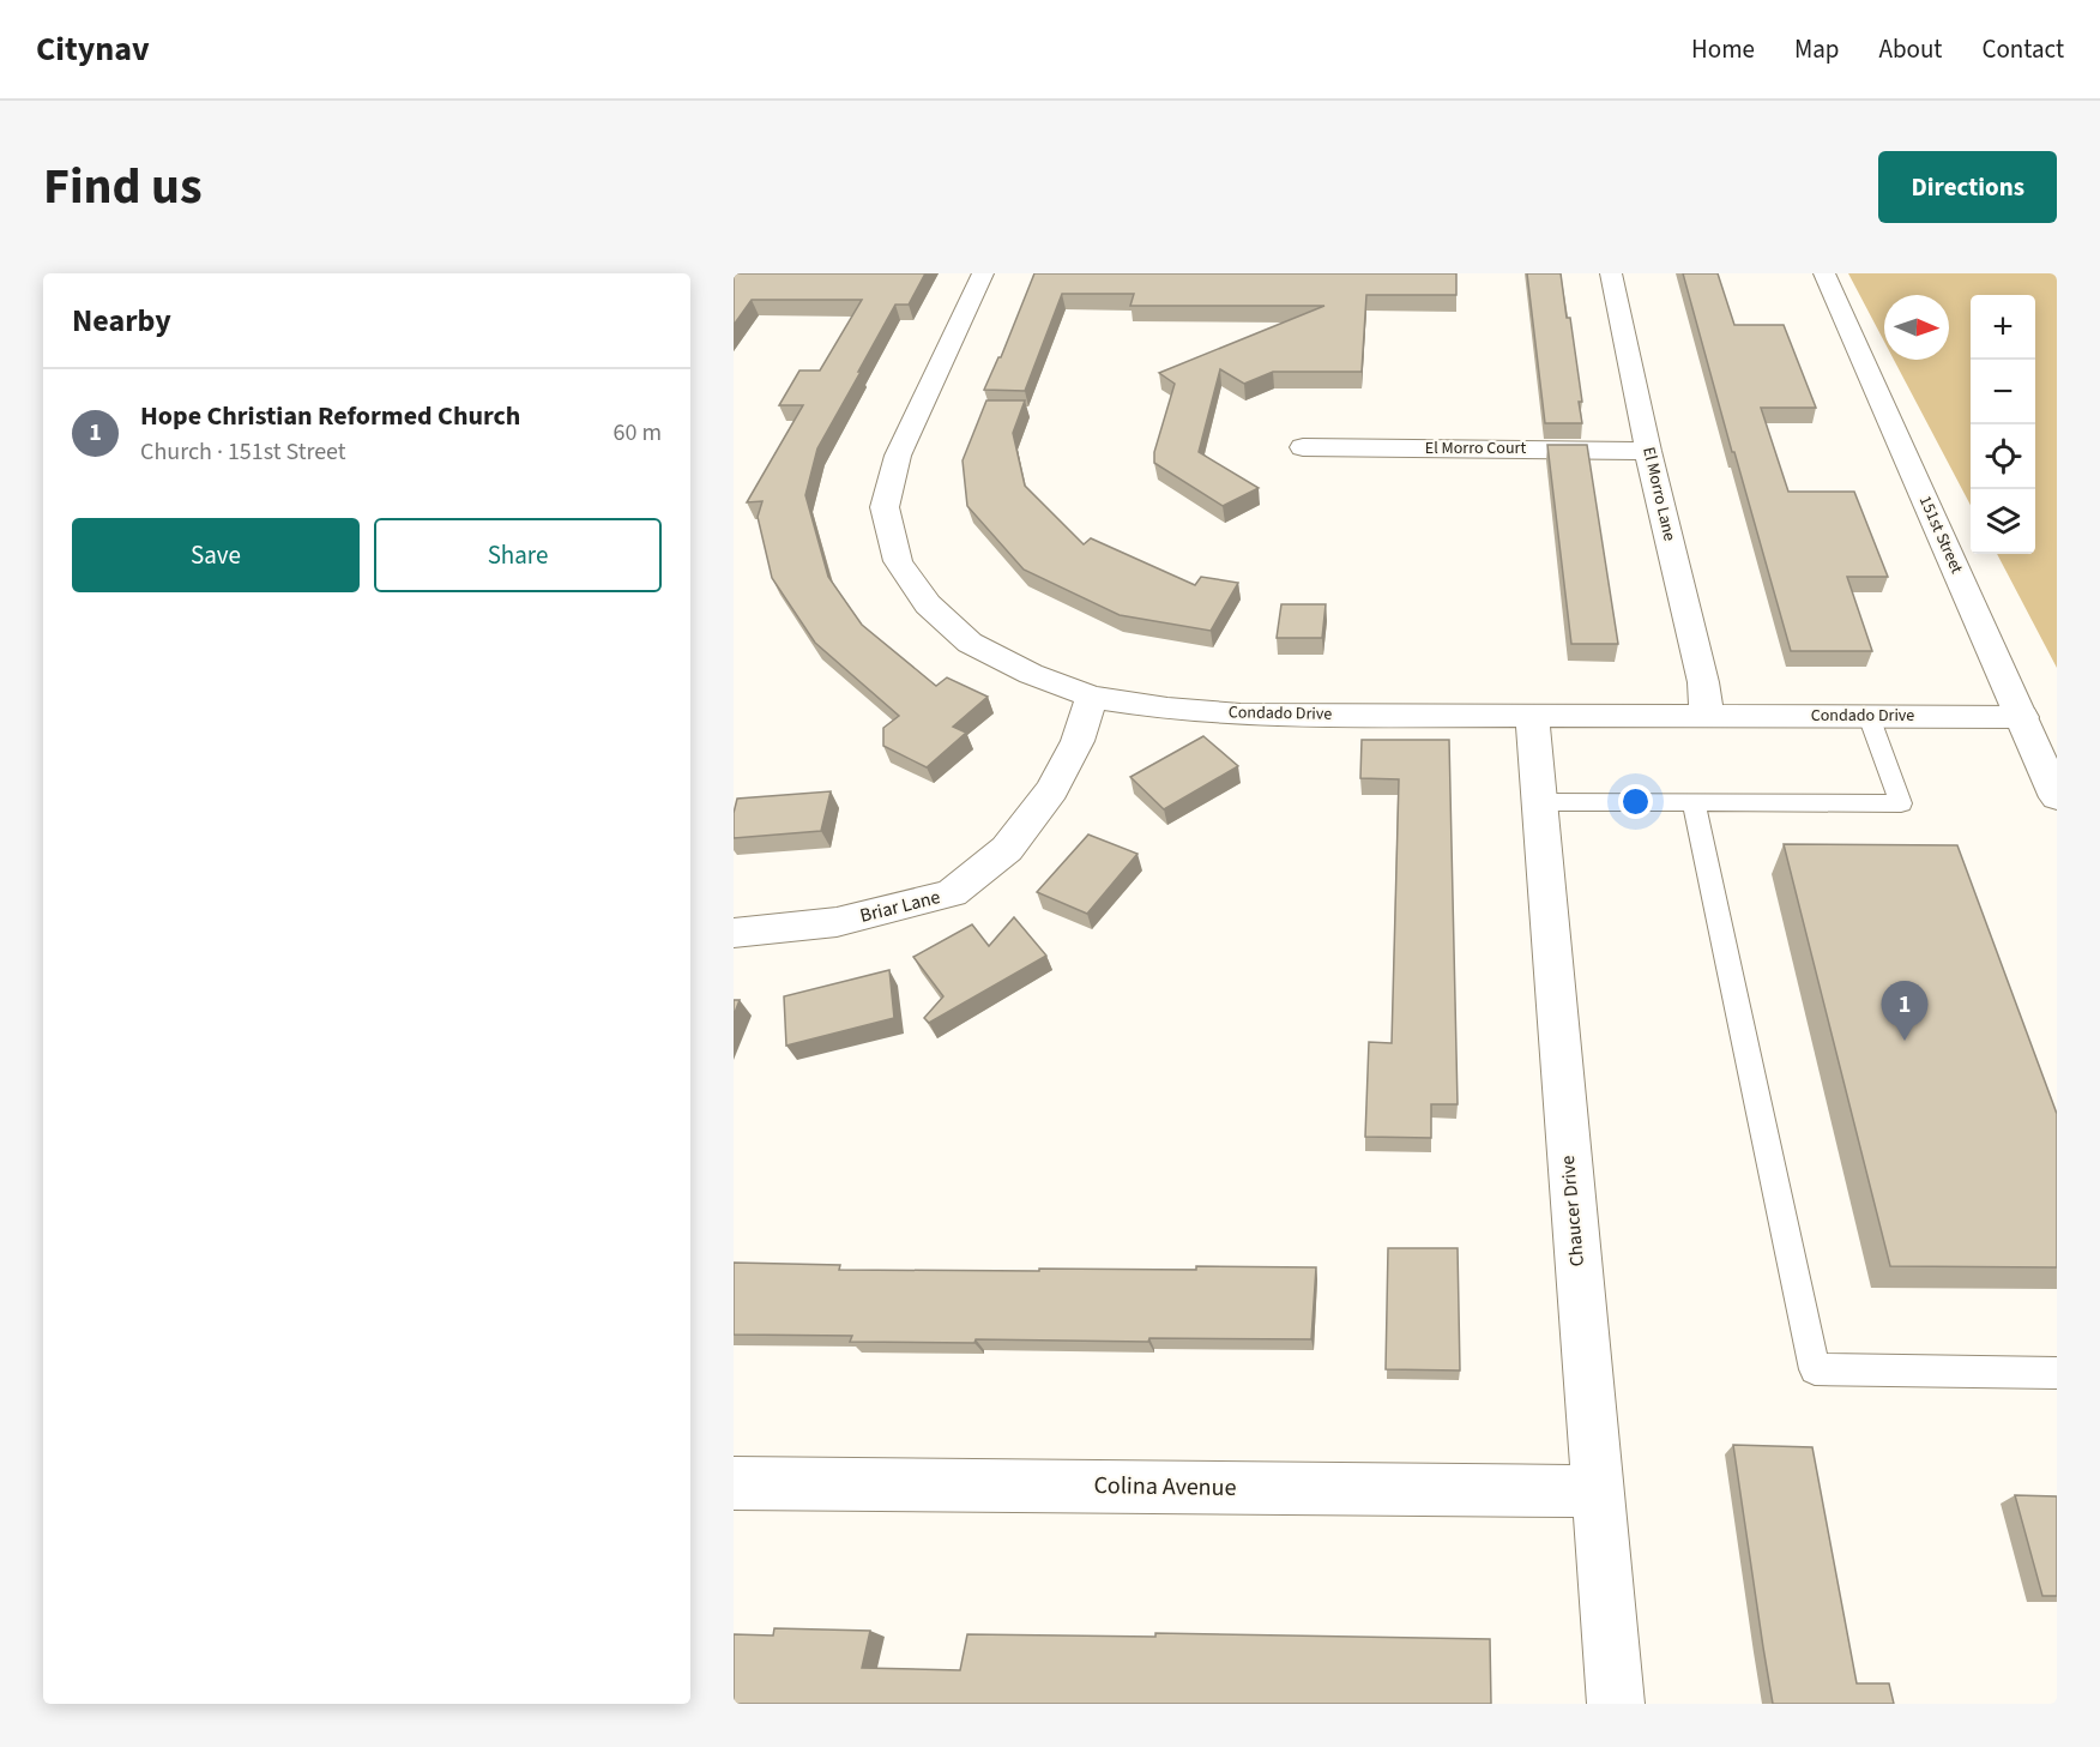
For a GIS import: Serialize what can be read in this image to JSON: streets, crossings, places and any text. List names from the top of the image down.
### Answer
{
  "streets": {
    "street": [
      "El Morro Court",
      "El Morro Lane",
      "151st Street",
      "Condado Drive",
      "Briar Lane",
      "Chaucer Drive",
      "Colina Avenue"
    ]
  },
  "crossings": [
    ["El Morro Court", "El Morro Lane"],
    ["El Morro Lane", "Condado Drive"],
    ["151st Street", "Condado Drive"],
    ["Condado Drive", "Briar Lane"],
    ["Condado Drive", "Chaucer Drive"],
    ["Chaucer Drive", "Colina Avenue"]
  ],
  "north": "right",
  "page": {
    "header": "Citynav",
    "nav": [
      "Home",
      "Map",
      "About",
      "Contact"
    ],
    "title": "Find us",
    "buttons": [
      "Directions",
      ["Save", "Share"]
    ],
    "heading": "Nearby",
    "map_buttons": ["+", "−"],
    "list": [
      {
        "mark": "1",
        "name": "Hope Christian Reformed Church",
        "note": "Church · 151st Street",
        "value": "60 m"
      }
    ],
    "pins": "1"
  }
}
